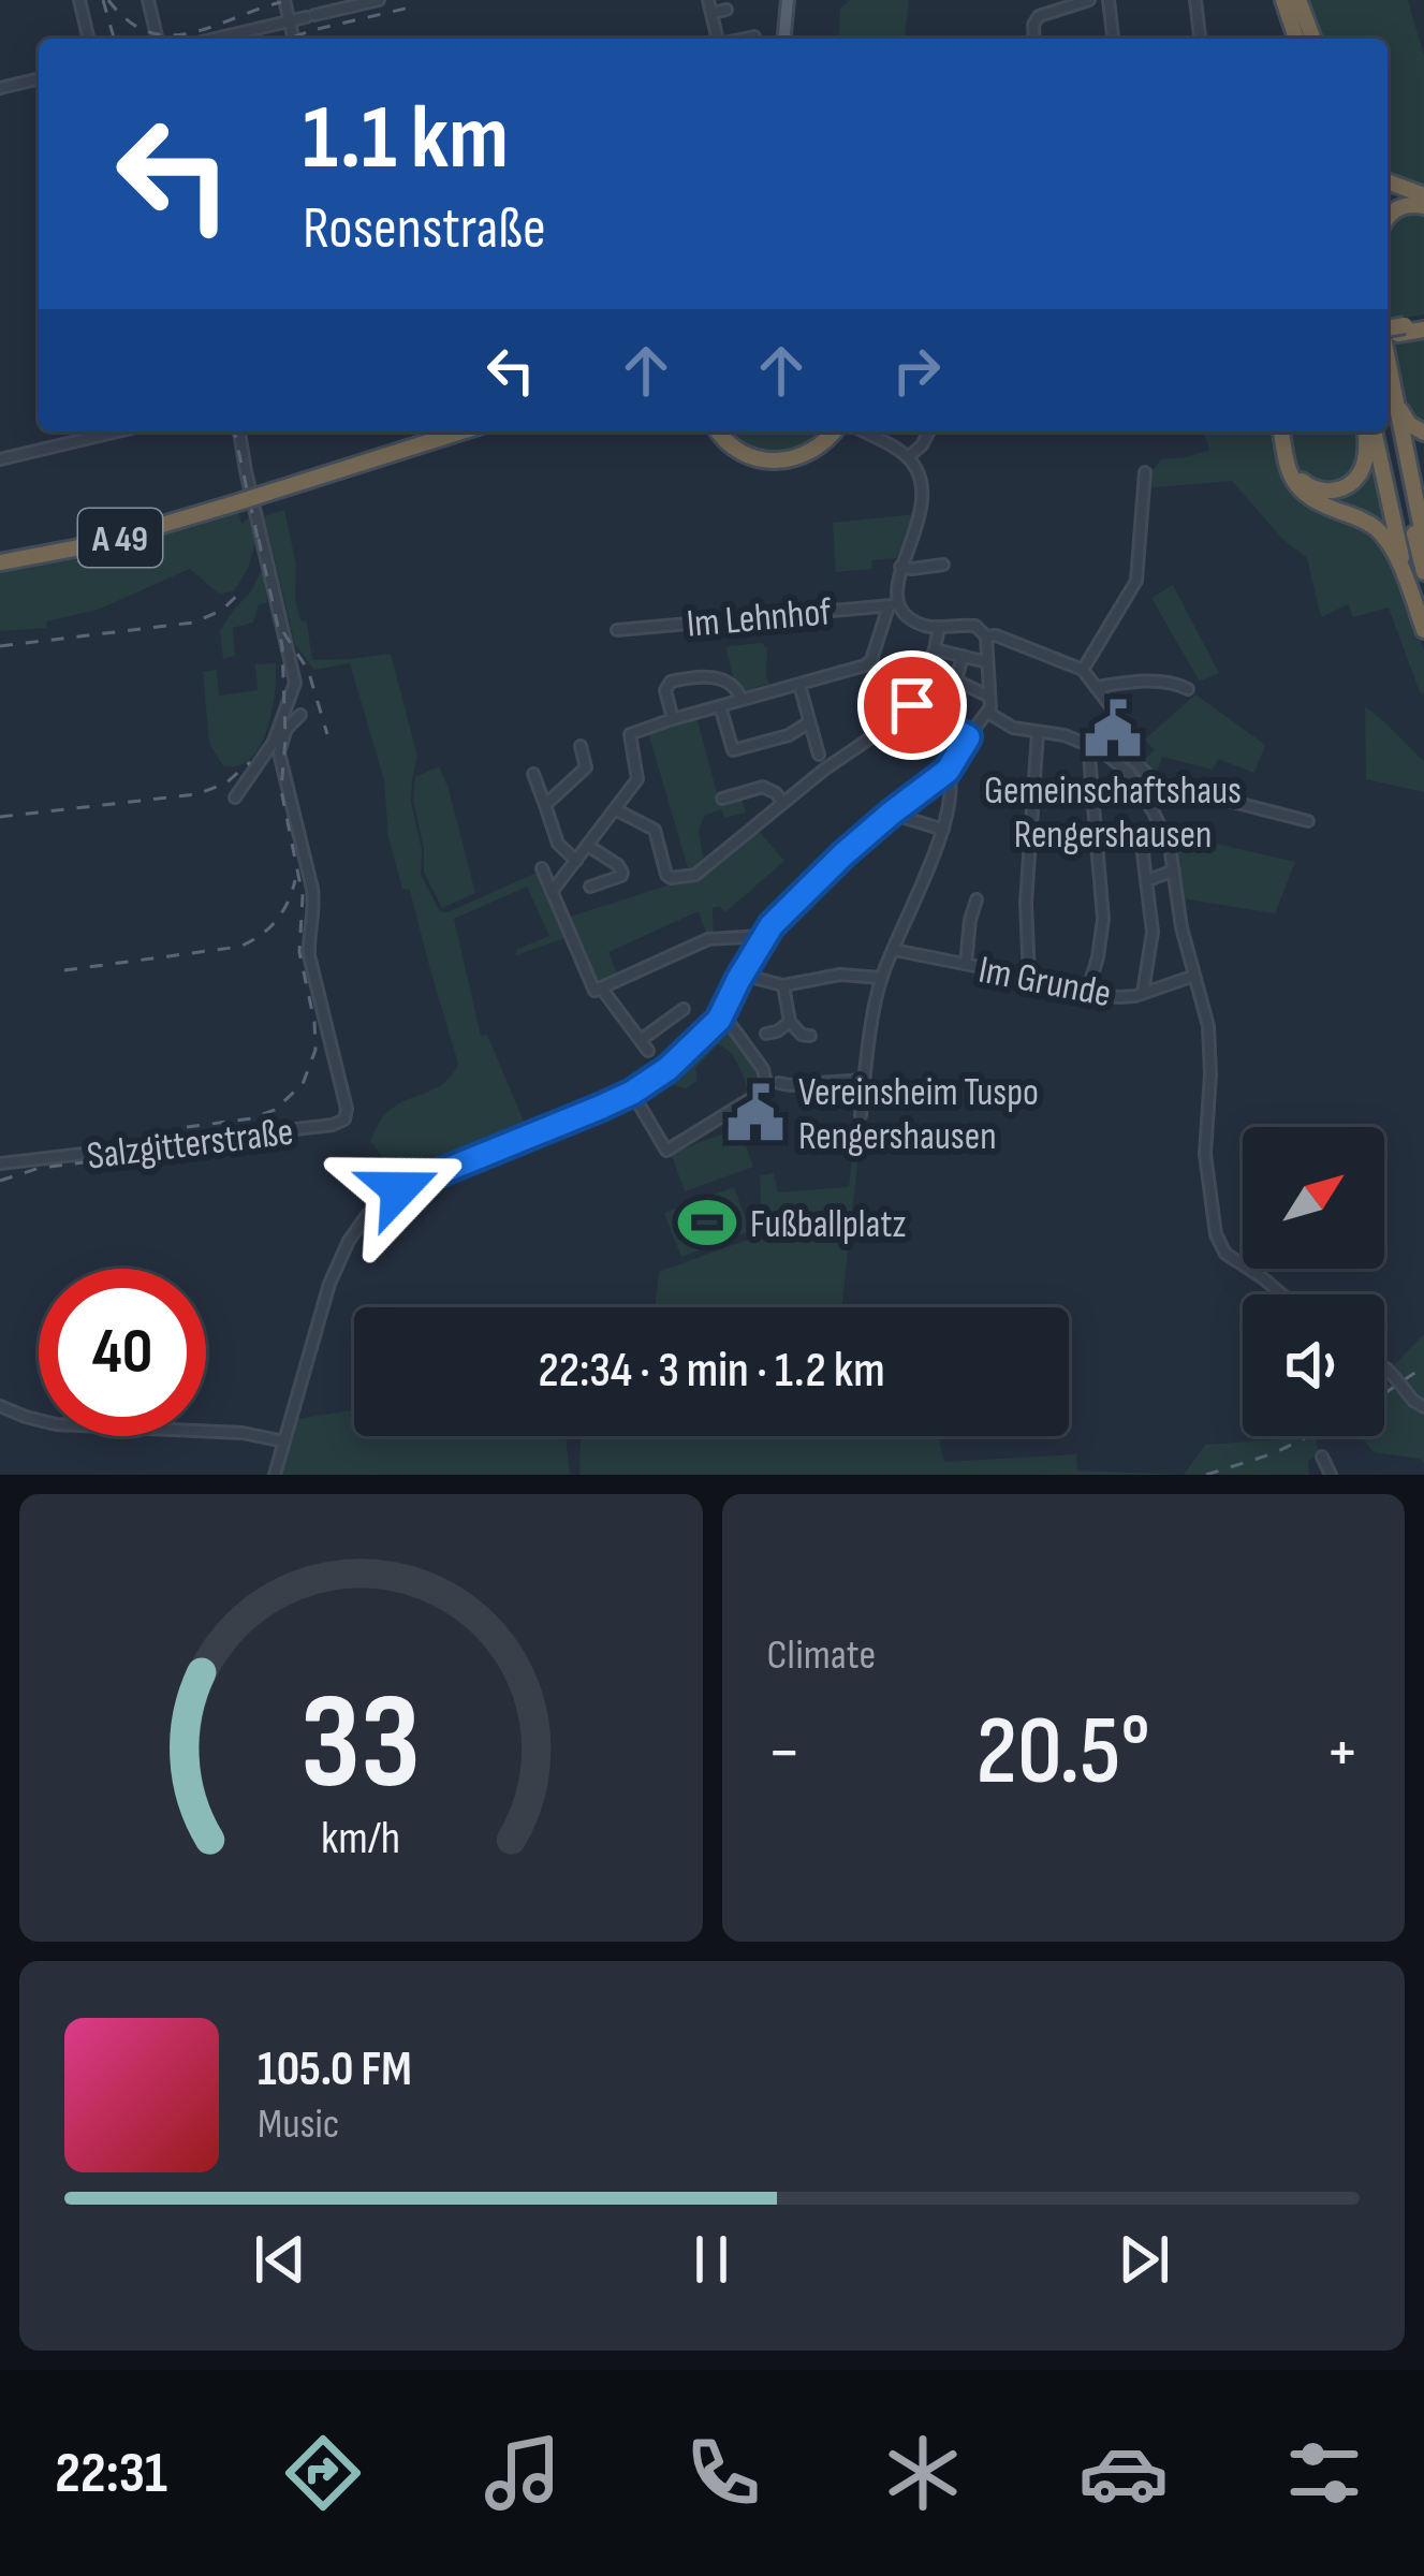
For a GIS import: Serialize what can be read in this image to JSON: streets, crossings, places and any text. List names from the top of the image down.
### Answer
{
  "streets": {
    "highway": ["A 49"],
    "street": ["Im Lehnhof", "Im Grunde", "Salzgitterstraße"]
  },
  "places": {
    "public building": ["Gemeinschaftshaus Rengershausen", "Vereinsheim Tuspo Rengershausen"],
    "sports": ["Fußballplatz"]
  },
  "north": "top right",
  "page": {
    "turn": ["1.1 km", "Rosenstraße"],
    "limit": "40",
    "trip": "22:34 · 3 min · 1.2 km",
    "tile": "Climate",
    "heat": ["−", "20.5°", "+"],
    "song": ["105.0 FM", "Music"],
    "tabs": "22:31",
    "gauge": ["33", "km/h"]
  }
}
